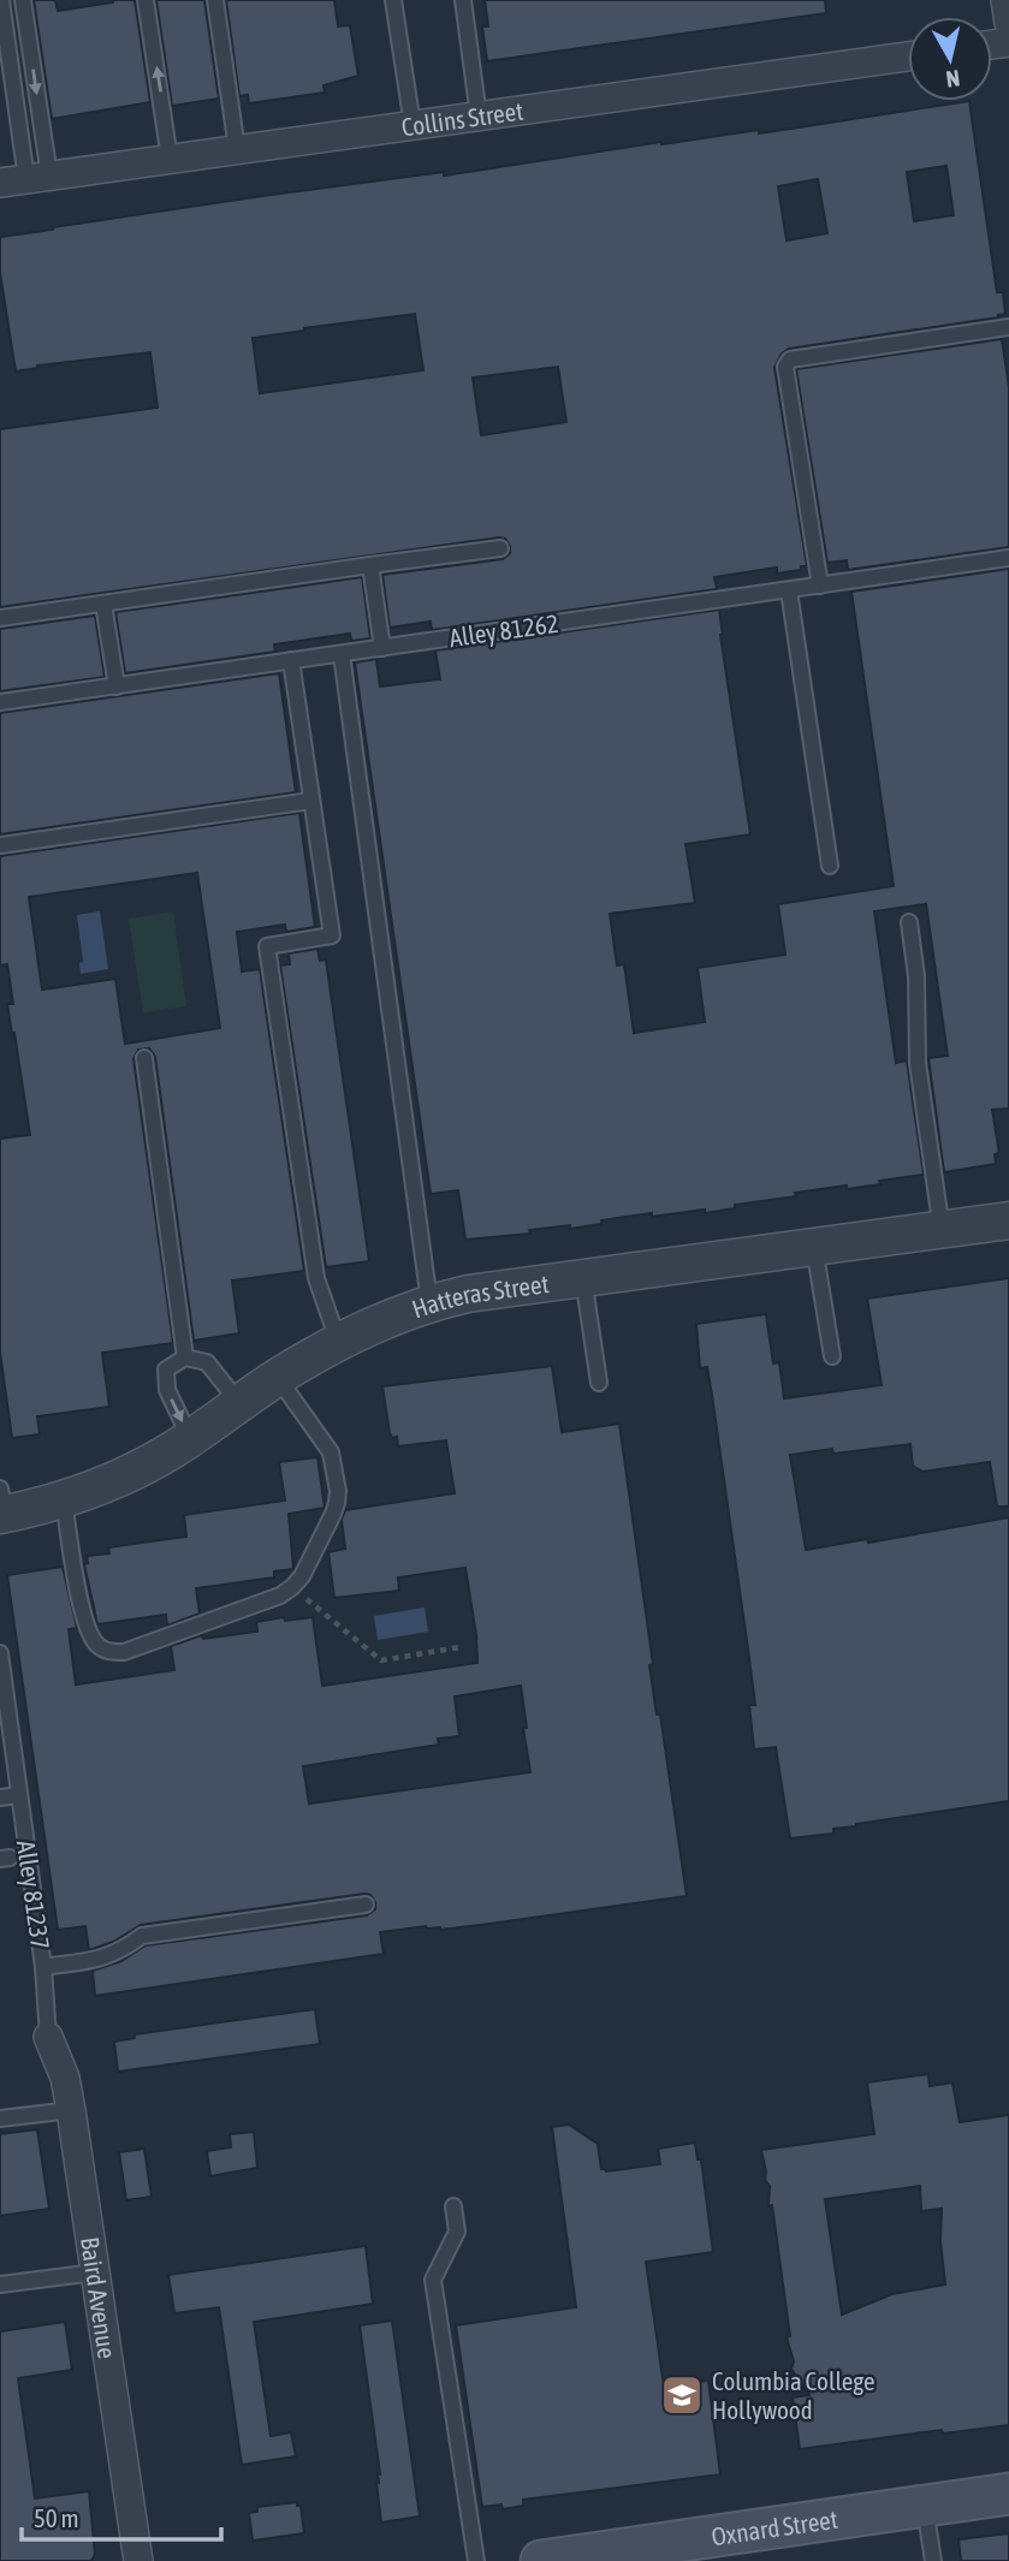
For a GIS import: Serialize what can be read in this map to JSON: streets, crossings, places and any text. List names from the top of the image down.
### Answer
{
  "streets": {
    "main road": ["Oxnard Street"],
    "street": ["Collins Street", "Hatteras Street", "Baird Avenue"],
    "lane": ["Alley 81262", "Alley 81237"]
  },
  "crossings": [
    ["Alley 81237", "Baird Avenue"]
  ],
  "places": {
    "school or university": ["Columbia College Hollywood"]
  },
  "scale_bar": "50 m",
  "north": "bottom"
}
